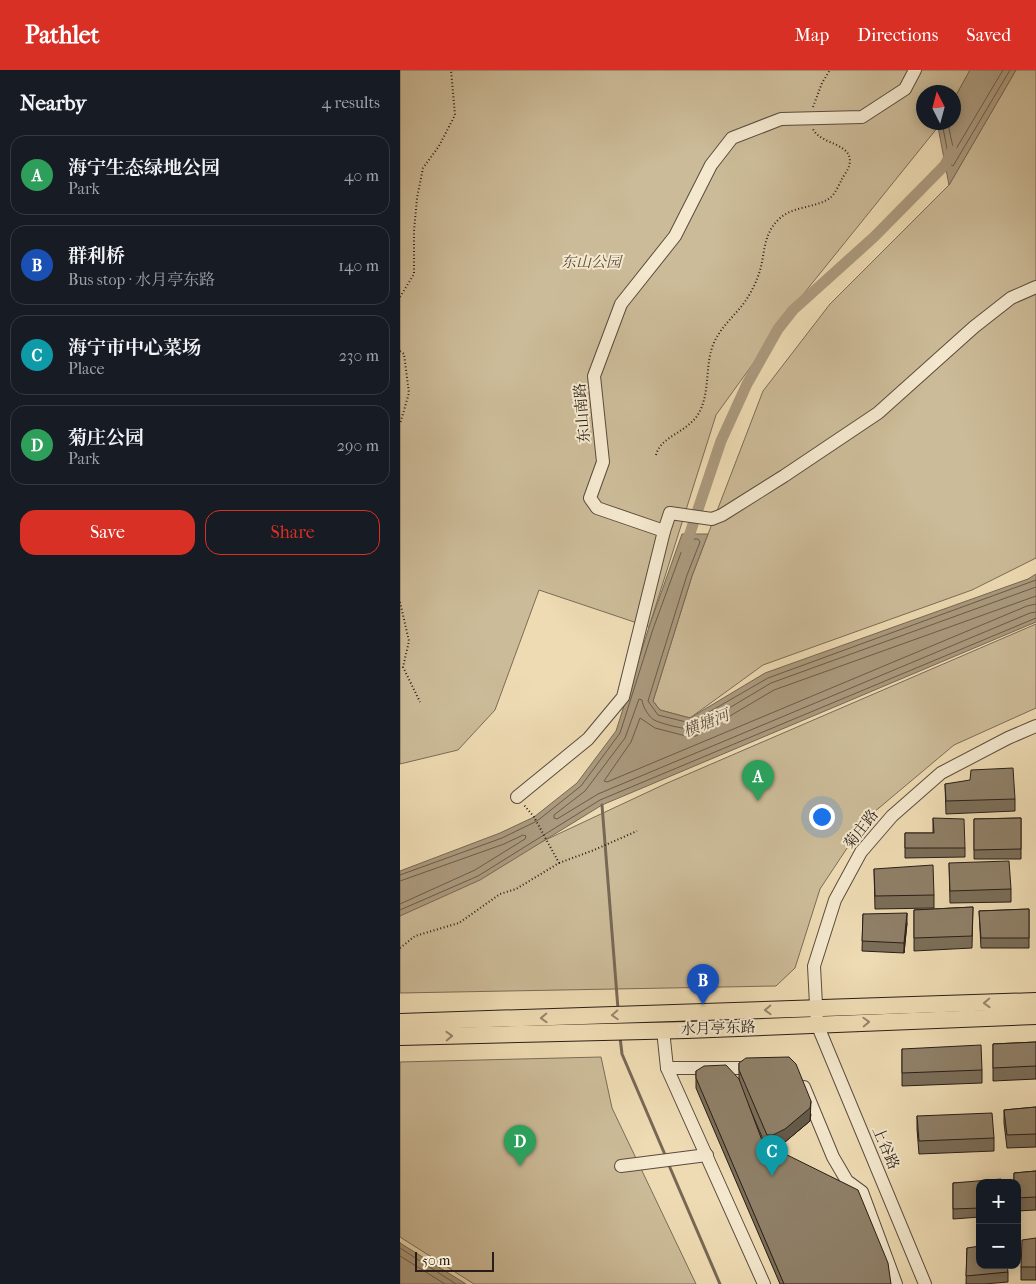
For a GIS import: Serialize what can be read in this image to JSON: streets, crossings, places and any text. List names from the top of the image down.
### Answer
{
  "streets": {
    "main road": ["水月亭东路"],
    "street": ["东山南路", "菊庄路", "上谷路"]
  },
  "crossings": [
    ["菊庄路", "水月亭东路"],
    ["菊庄路", "上谷路"],
    ["水月亭东路", "上谷路"]
  ],
  "water": ["横塘河"],
  "parks": ["东山公园"],
  "scale_bar": "50 m",
  "north": "top",
  "page": {
    "header": "Pathlet",
    "nav": ["Map", "Directions", "Saved"],
    "heading": ["Nearby", "4 results"],
    "list": [
      {
        "mark": "A",
        "name": "海宁生态绿地公园",
        "note": "Park",
        "value": "40 m"
      },
      {
        "mark": "B",
        "name": "群利桥",
        "note": "Bus stop · 水月亭东路",
        "value": "140 m"
      },
      {
        "mark": "C",
        "name": "海宁市中心菜场",
        "note": "Place",
        "value": "230 m"
      },
      {
        "mark": "D",
        "name": "菊庄公园",
        "note": "Park",
        "value": "290 m"
      }
    ],
    "buttons": ["Save", "Share"],
    "pins": [
      "A",
      "B",
      "D",
      "C"
    ],
    "map_buttons": ["+", "−"],
    "scale": "50 m"
  }
}
